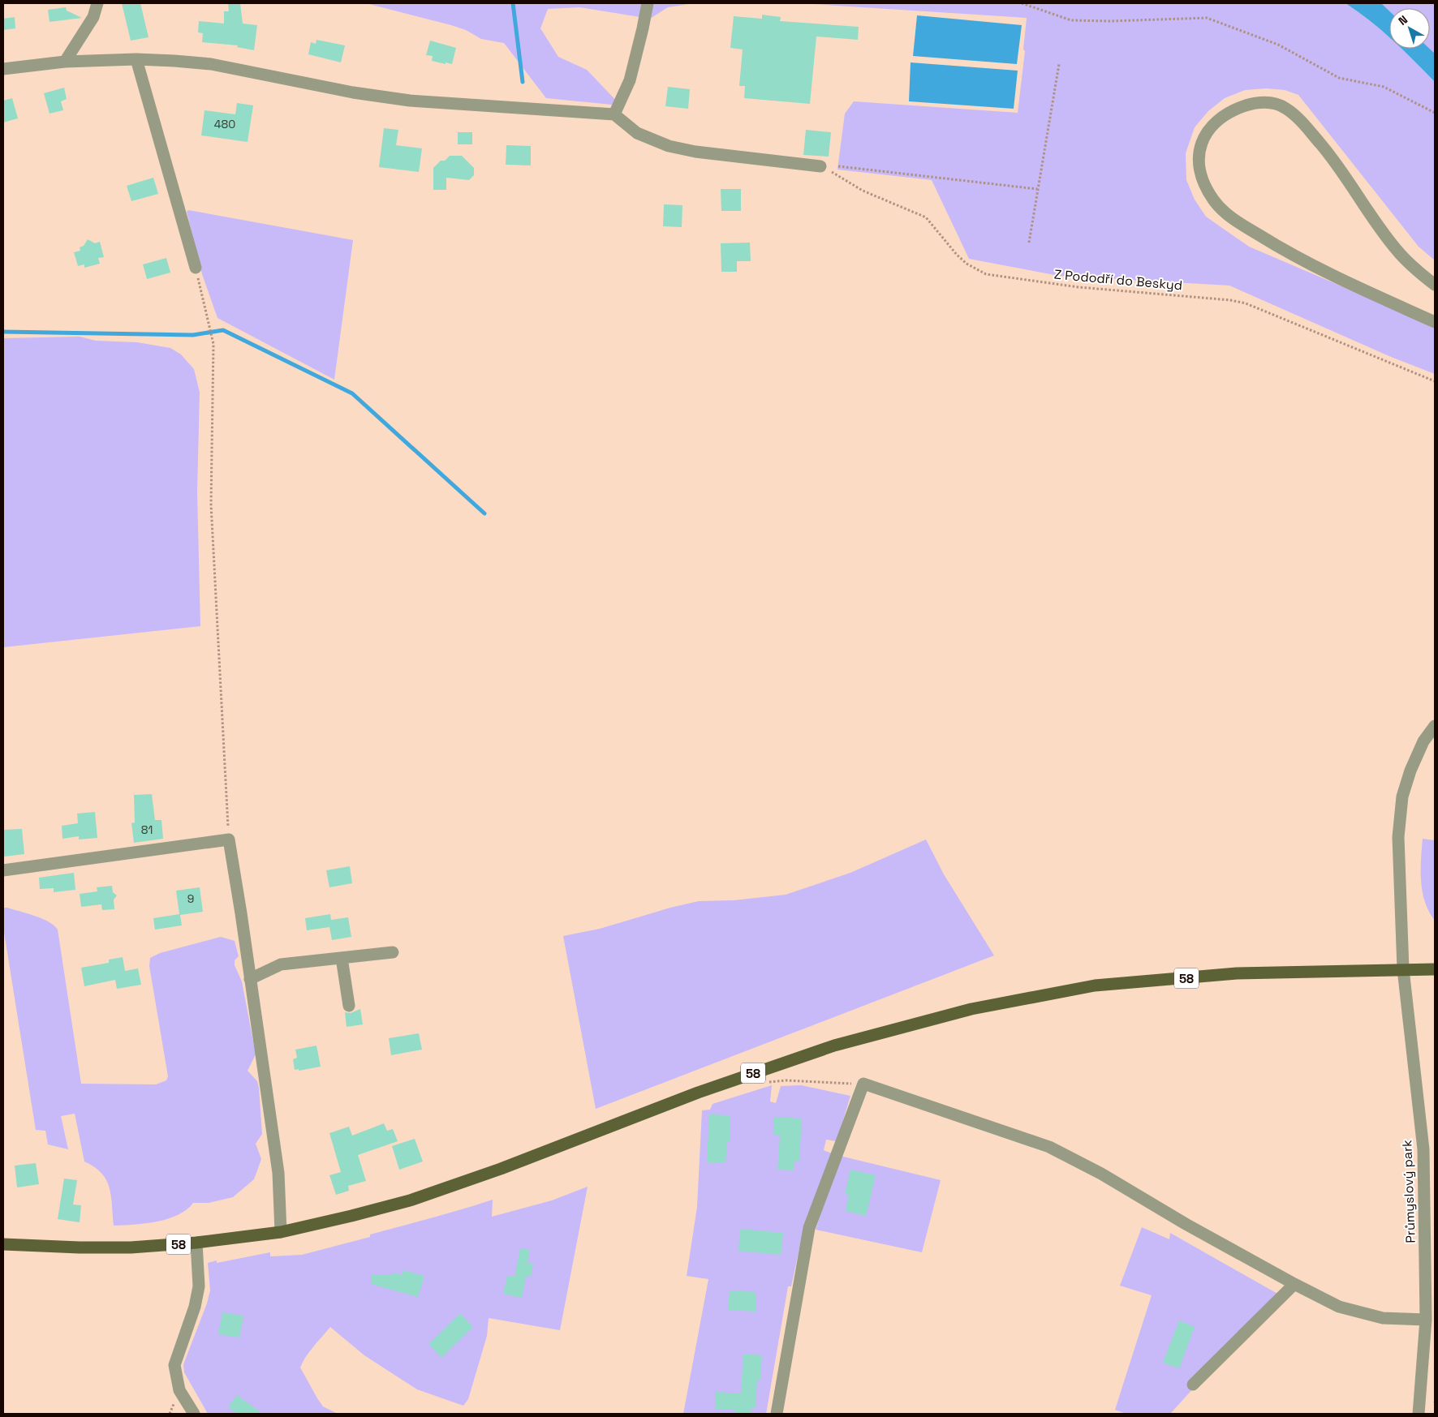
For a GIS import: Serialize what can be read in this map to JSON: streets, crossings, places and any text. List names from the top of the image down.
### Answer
{
  "streets": {
    "main road": ["58"],
    "street": ["Průmyslový park"],
    "path": ["Z Pododří do Beskyd"]
  },
  "crossings": [
    ["58", "Průmyslový park"]
  ],
  "house_numbers": ["480", "81", "9"],
  "north": "top left"
}
